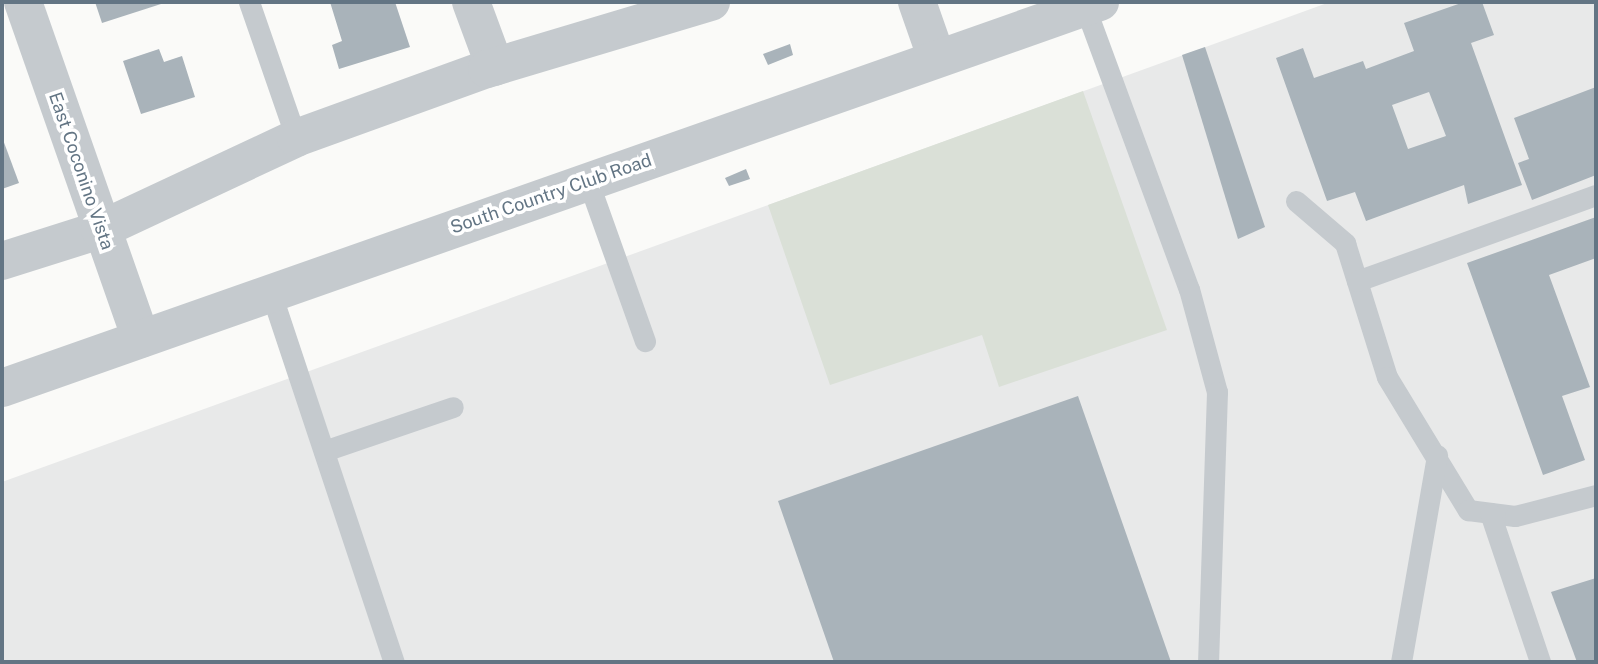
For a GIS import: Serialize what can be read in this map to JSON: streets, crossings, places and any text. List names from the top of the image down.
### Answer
{
  "streets": {
    "street": ["East Coconino Vista", "South Country Club Road"]
  },
  "crossings": [
    ["East Coconino Vista", "South Country Club Road"]
  ]
}
